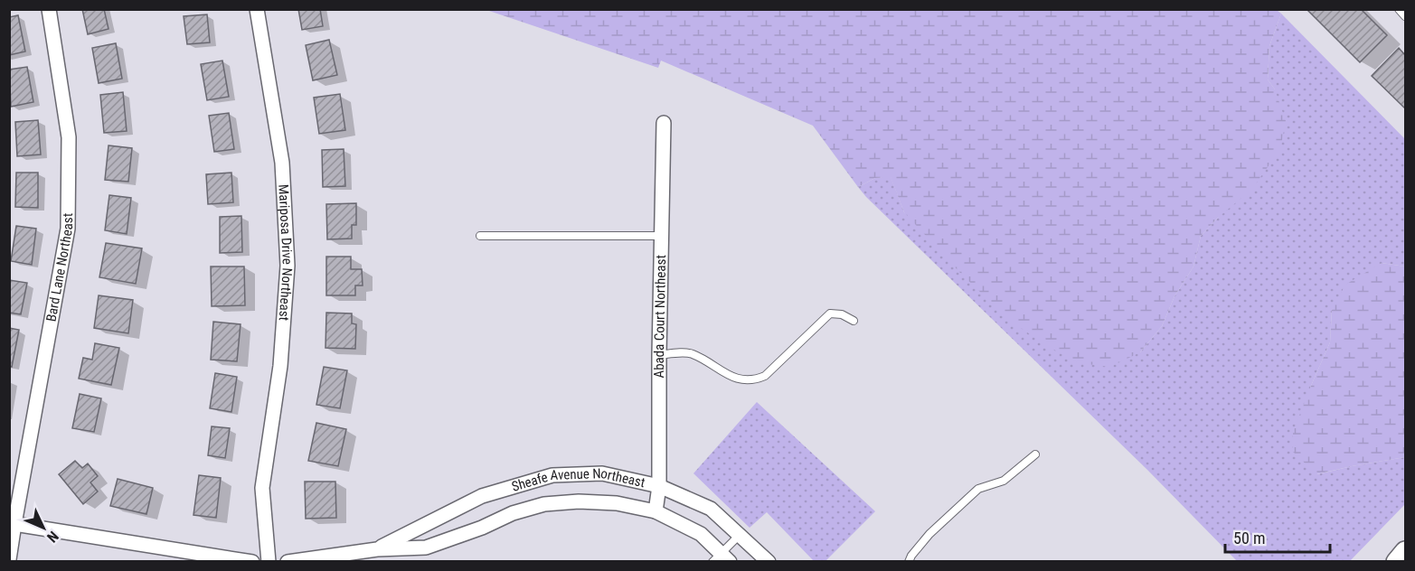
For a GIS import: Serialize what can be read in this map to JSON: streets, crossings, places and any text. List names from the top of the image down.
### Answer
{
  "streets": {
    "street": [
      "Mariposa Drive Northeast",
      "Bard Lane Northeast",
      "Abada Court Northeast",
      "Sheafe Avenue Northeast"
    ]
  },
  "crossings": [
    ["Abada Court Northeast", "Sheafe Avenue Northeast"]
  ],
  "scale_bar": "50 m",
  "north": "bottom right"
}
